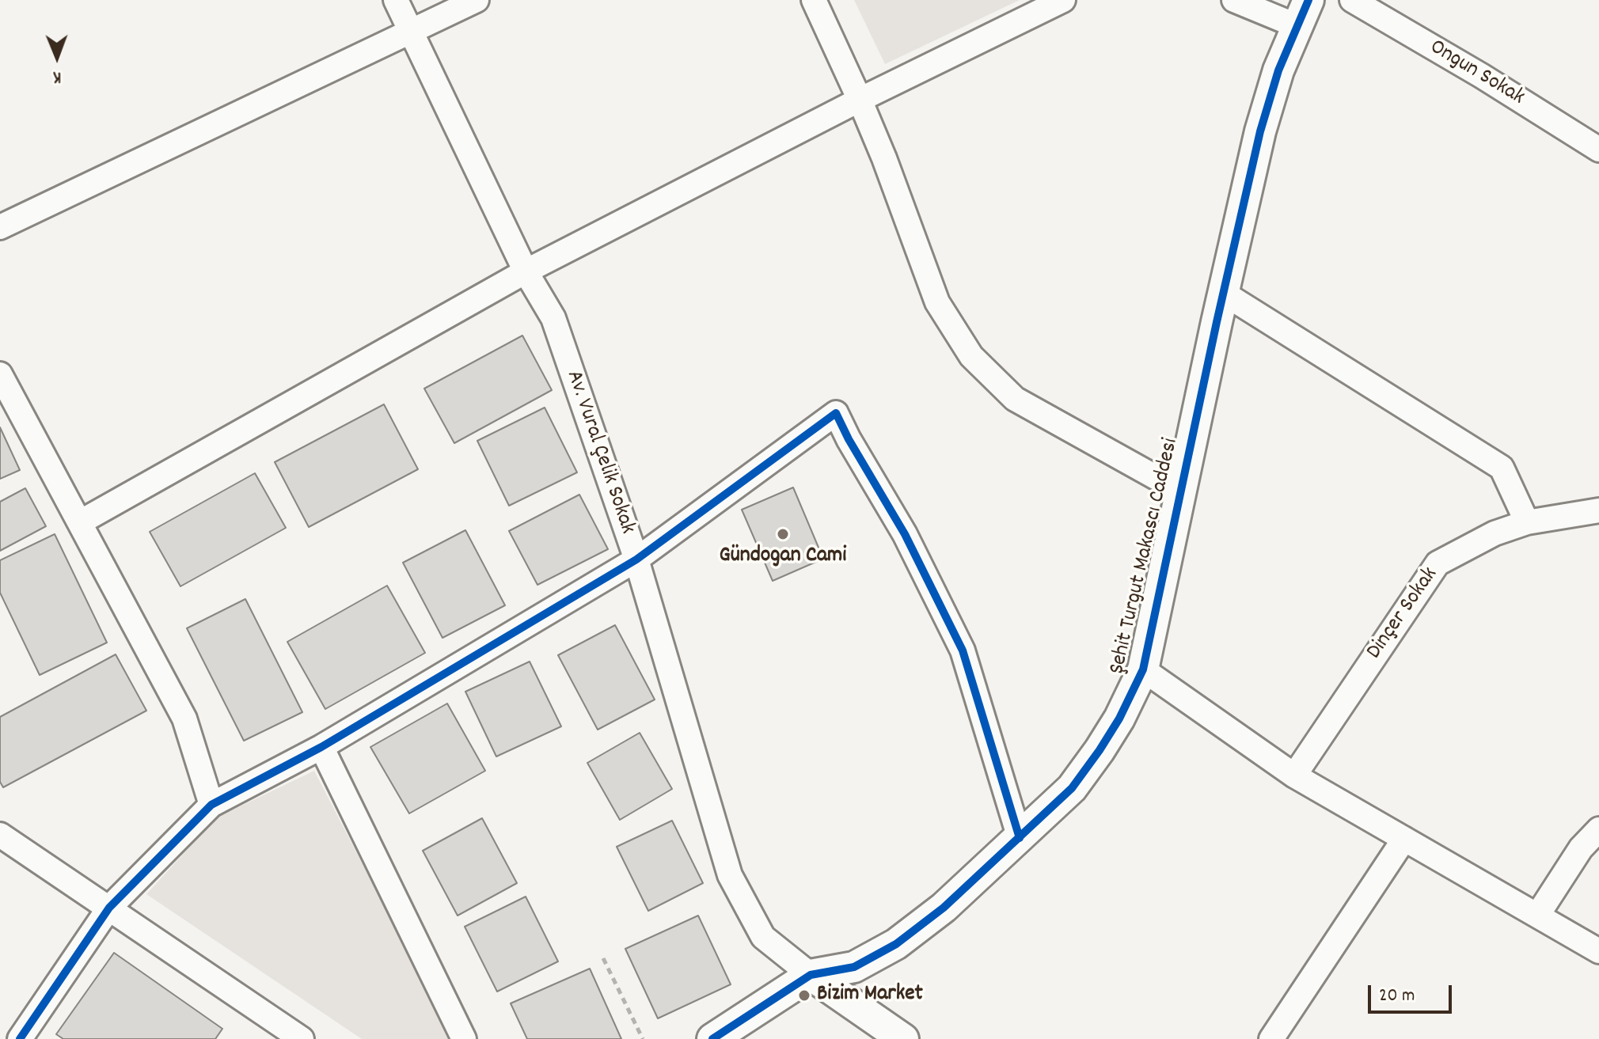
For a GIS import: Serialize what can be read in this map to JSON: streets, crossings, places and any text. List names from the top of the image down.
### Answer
{
  "streets": {
    "street": [
      "Ongun Sokak",
      "Av. Vural Çelik Sokak",
      "Şehit Turgut Makascı Caddesi",
      "Dinçer Sokak"
    ]
  },
  "crossings": [
    ["Av. Vural Çelik Sokak", "Şehit Turgut Makascı Caddesi"]
  ],
  "places": ["Gündogan Cami", "Bizim Market"],
  "scale_bar": "20 m",
  "north": "bottom"
}
